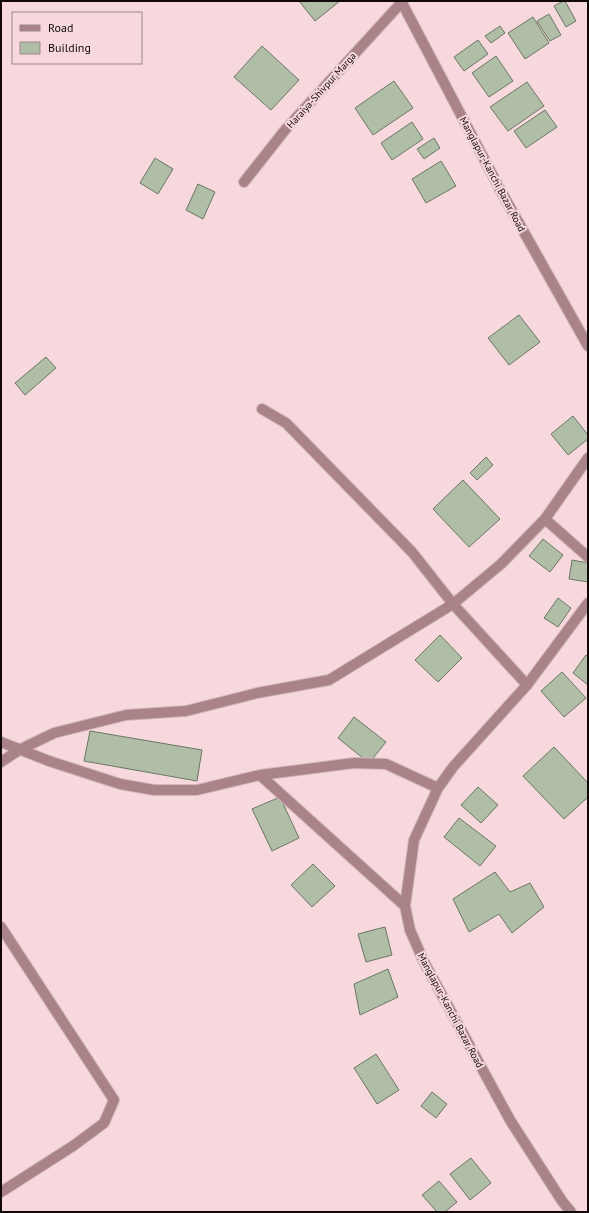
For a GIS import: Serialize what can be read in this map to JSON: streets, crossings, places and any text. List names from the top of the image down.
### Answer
{
  "streets": {
    "street": ["Haraiya-Shivpur Marga", "Manglapur-Kanchi Bazar Road"]
  },
  "crossings": [
    ["Haraiya-Shivpur Marga", "Manglapur-Kanchi Bazar Road"]
  ],
  "legend": ["Road", "Building"]
}
